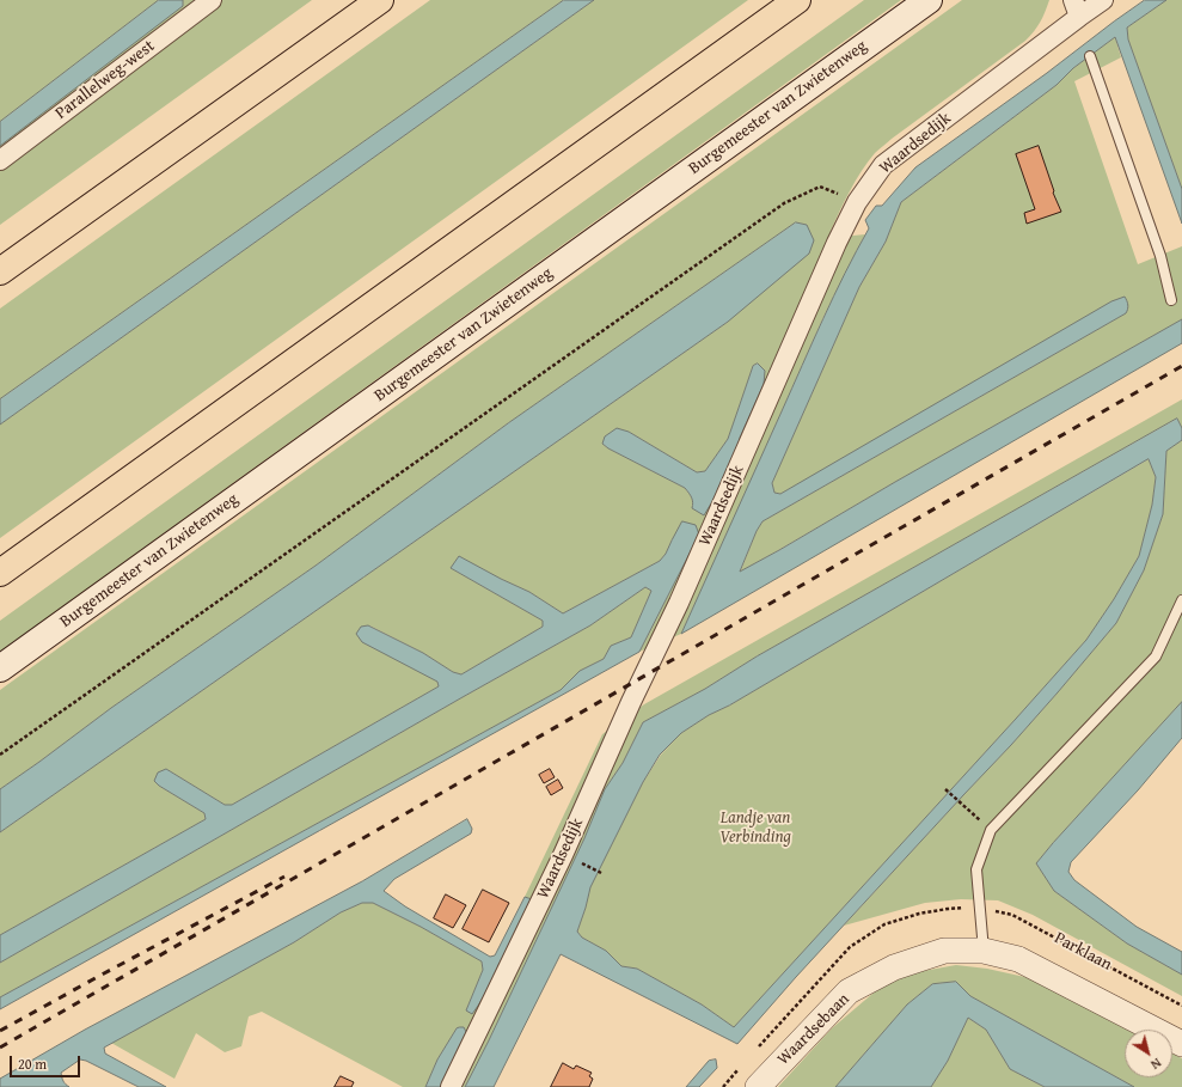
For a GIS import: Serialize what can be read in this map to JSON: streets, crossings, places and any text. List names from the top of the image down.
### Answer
{
  "streets": {
    "main road": ["Burgemeester van Zwietenweg"],
    "street": ["Parallelweg-west", "Waardsedijk", "Waardsebaan"],
    "path": ["Parklaan"]
  },
  "parks": ["Landje van Verbinding"],
  "scale_bar": "20 m",
  "north": "bottom right"
}
